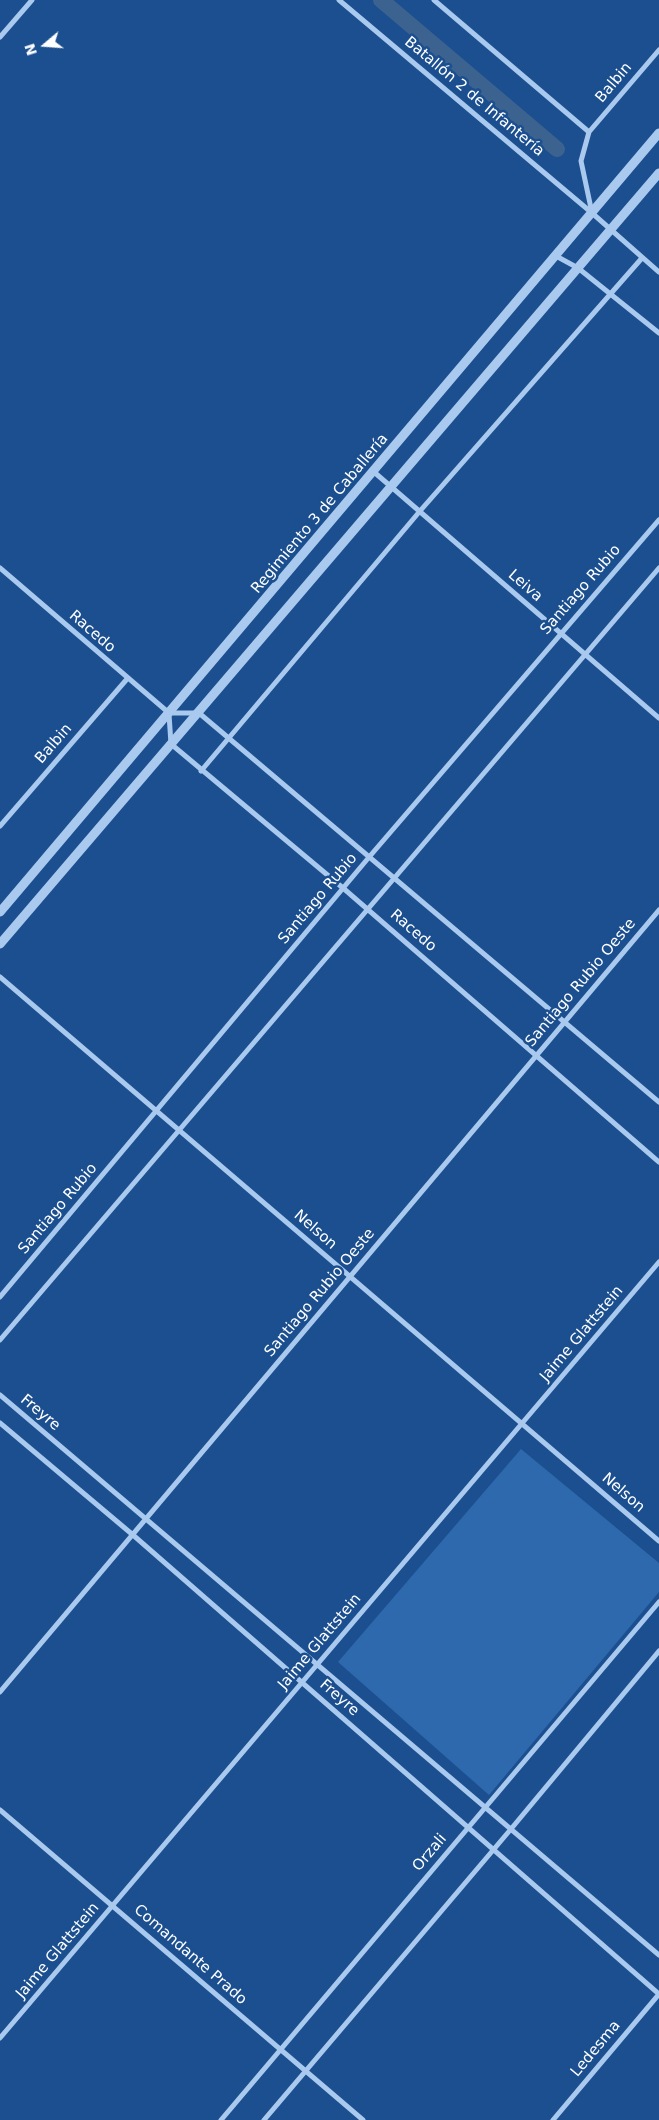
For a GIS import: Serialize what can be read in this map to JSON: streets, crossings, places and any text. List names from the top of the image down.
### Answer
{
  "streets": {
    "street": [
      "Balbin",
      "Batallón 2 de Infantería",
      "Regimiento 3 de Caballería",
      "Leiva",
      "Santiago Rubio",
      "Racedo",
      "Santiago Rubio Oeste",
      "Nelson",
      "Jaime Glattstein",
      "Freyre",
      "Orzali",
      "Comandante Prado",
      "Ledesma"
    ]
  },
  "crossings": [
    ["Balbin", "Racedo"],
    ["Batallón 2 de Infantería", "Regimiento 3 de Caballería"],
    ["Regimiento 3 de Caballería", "Leiva"],
    ["Regimiento 3 de Caballería", "Racedo"],
    ["Leiva", "Santiago Rubio"],
    ["Santiago Rubio", "Racedo"],
    ["Santiago Rubio", "Nelson"],
    ["Racedo", "Santiago Rubio Oeste"],
    ["Santiago Rubio Oeste", "Nelson"],
    ["Santiago Rubio Oeste", "Freyre"],
    ["Nelson", "Jaime Glattstein"],
    ["Jaime Glattstein", "Freyre"],
    ["Jaime Glattstein", "Comandante Prado"],
    ["Freyre", "Orzali"],
    ["Freyre", "Ledesma"],
    ["Orzali", "Comandante Prado"]
  ],
  "north": "left"
}
